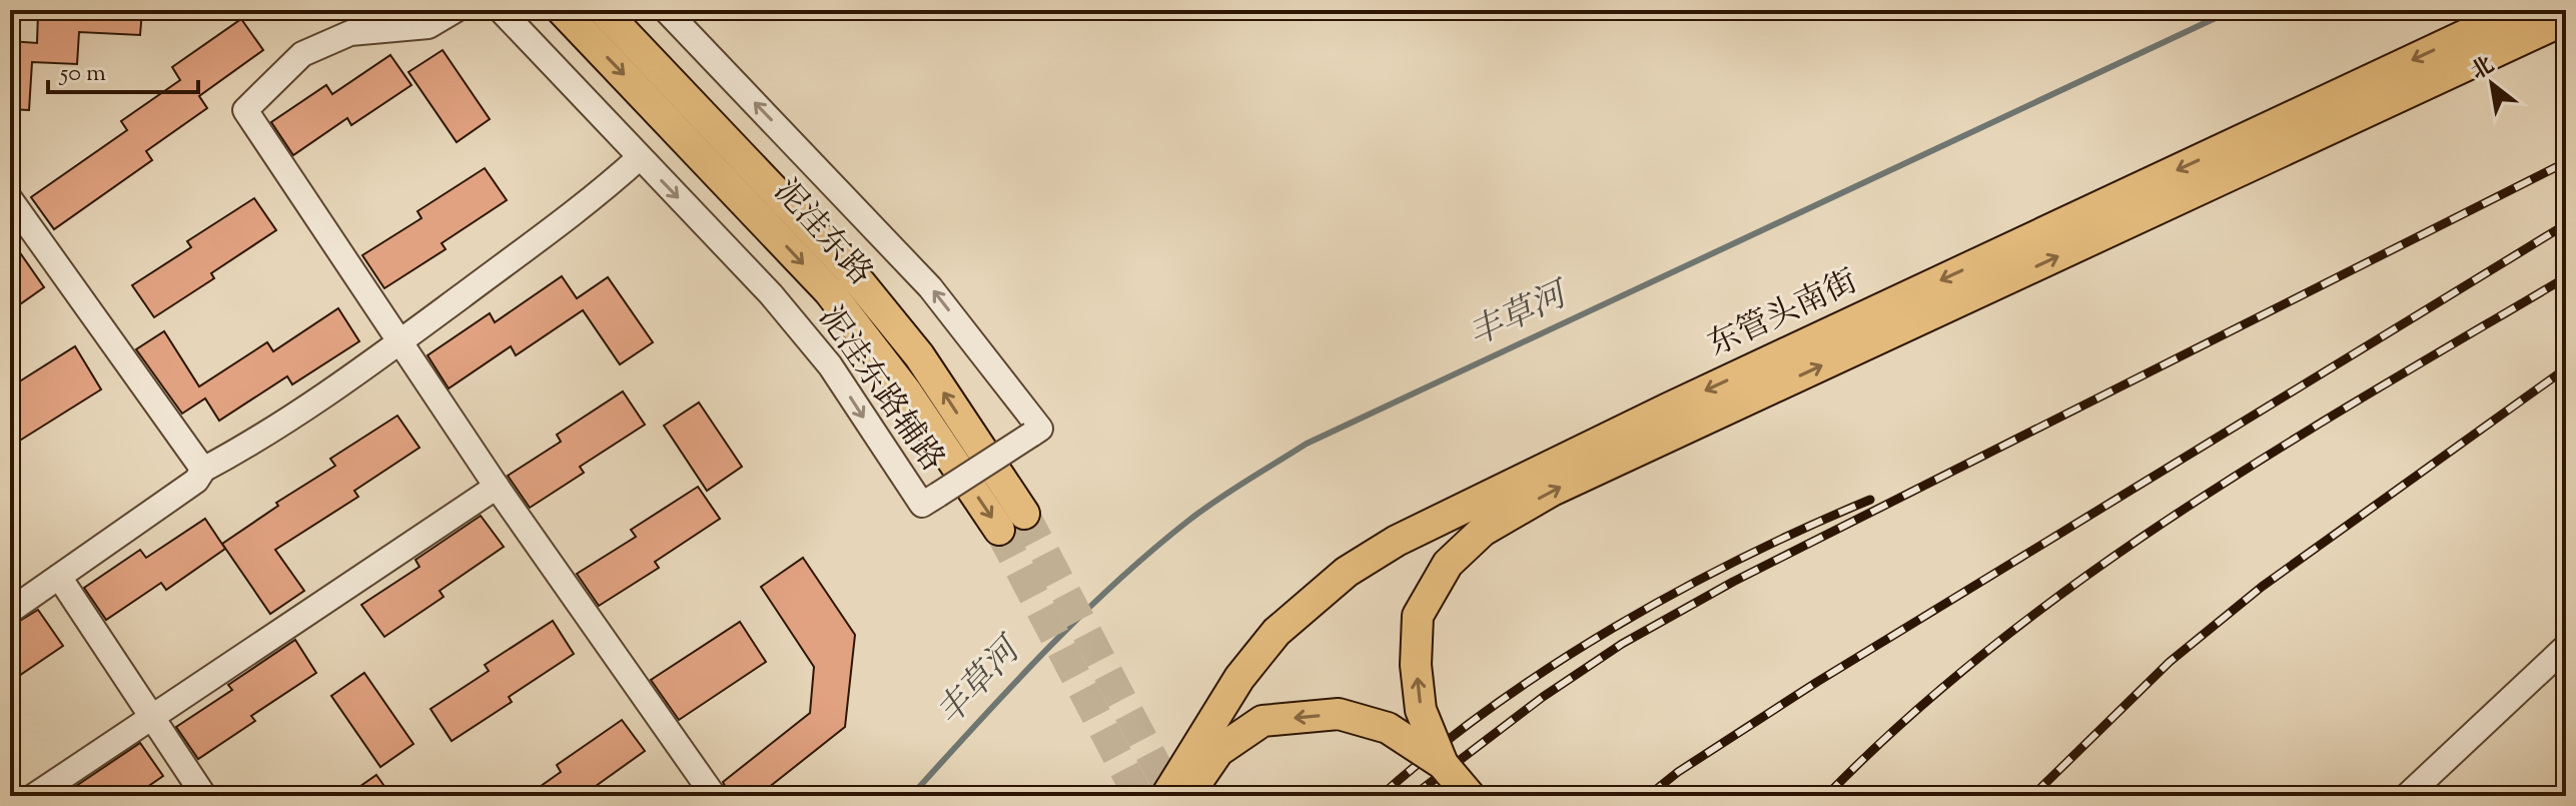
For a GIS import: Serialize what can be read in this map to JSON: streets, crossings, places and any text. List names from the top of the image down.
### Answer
{
  "streets": {
    "main road": ["泥洼东路", "东管头南街"],
    "street": ["泥洼东路辅路"]
  },
  "water": ["丰草河"],
  "scale_bar": "50 m",
  "north": "top left"
}
